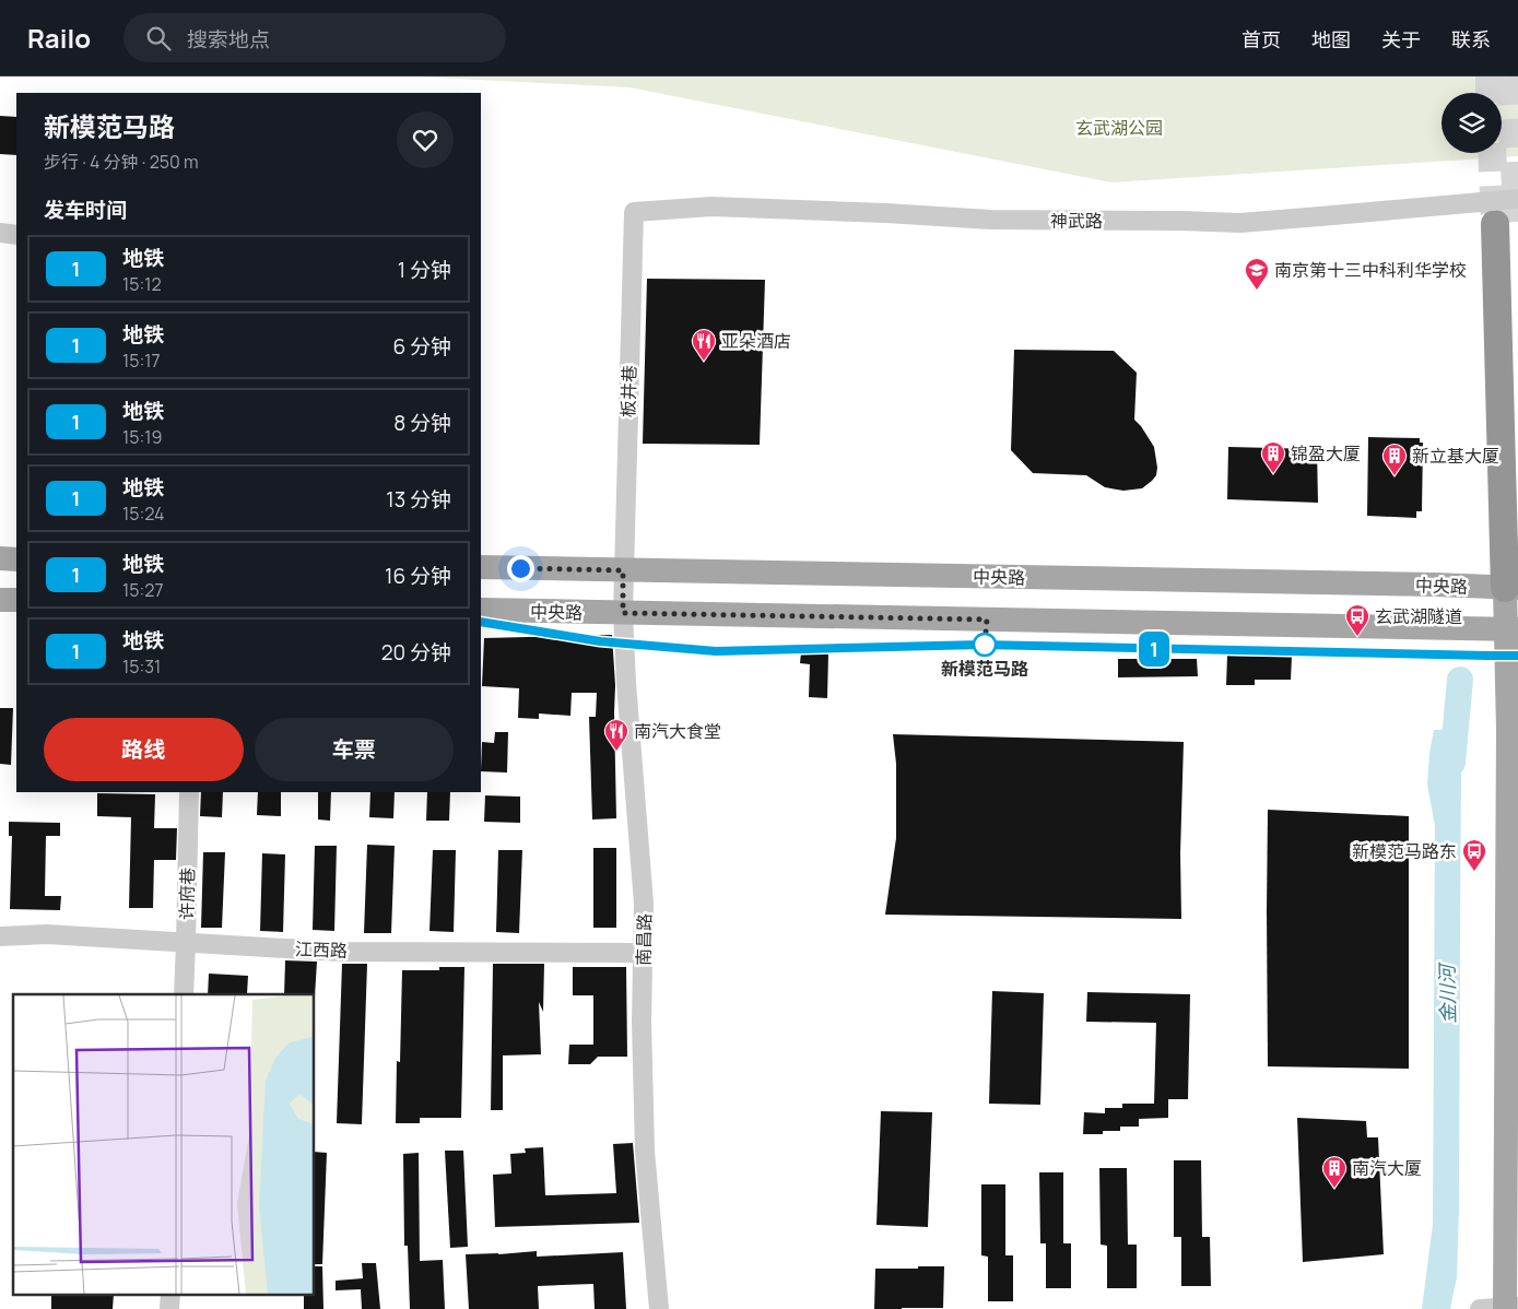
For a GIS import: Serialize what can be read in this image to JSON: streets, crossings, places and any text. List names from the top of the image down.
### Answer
{
  "streets": {
    "main road": ["中央路"],
    "street": [
      "神武路",
      "板井巷",
      "许府巷",
      "南昌路",
      "江西路"
    ]
  },
  "crossings": [
    ["神武路", "板井巷"],
    ["板井巷", "中央路"],
    ["板井巷", "南昌路"],
    ["中央路", "南昌路"],
    ["许府巷", "江西路"],
    ["南昌路", "江西路"]
  ],
  "water": ["金川河"],
  "parks": ["玄武湖公园"],
  "places": {
    "school or university": ["南京第十三中科利华学校"],
    "restaurant": ["亚朵酒店", "南汽大食堂"],
    "building": ["锦盈大厦", "新立基大厦", "南汽大厦"],
    "bus stop": ["玄武湖隧道", "新模范马路东"],
    "other": ["新模范马路"]
  },
  "lines": ["metro line 1"],
  "page": {
    "header": "Railo",
    "search": "搜索地点",
    "nav": [
      "首页",
      "地图",
      "关于",
      "联系"
    ],
    "on_map": "1",
    "heading": [
      ["新模范马路", "步行 · 4 分钟 · 250 m"],
      "发车时间"
    ],
    "list": [
      {
        "mark": "1",
        "name": "地铁",
        "note": "15:12",
        "value": "1 分钟"
      },
      {
        "mark": "1",
        "name": "地铁",
        "note": "15:17",
        "value": "6 分钟"
      },
      {
        "mark": "1",
        "name": "地铁",
        "note": "15:19",
        "value": "8 分钟"
      },
      {
        "mark": "1",
        "name": "地铁",
        "note": "15:24",
        "value": "13 分钟"
      },
      {
        "mark": "1",
        "name": "地铁",
        "note": "15:27",
        "value": "16 分钟"
      },
      {
        "mark": "1",
        "name": "地铁",
        "note": "15:31",
        "value": "20 分钟"
      }
    ],
    "buttons": ["路线", "车票"]
  }
}
